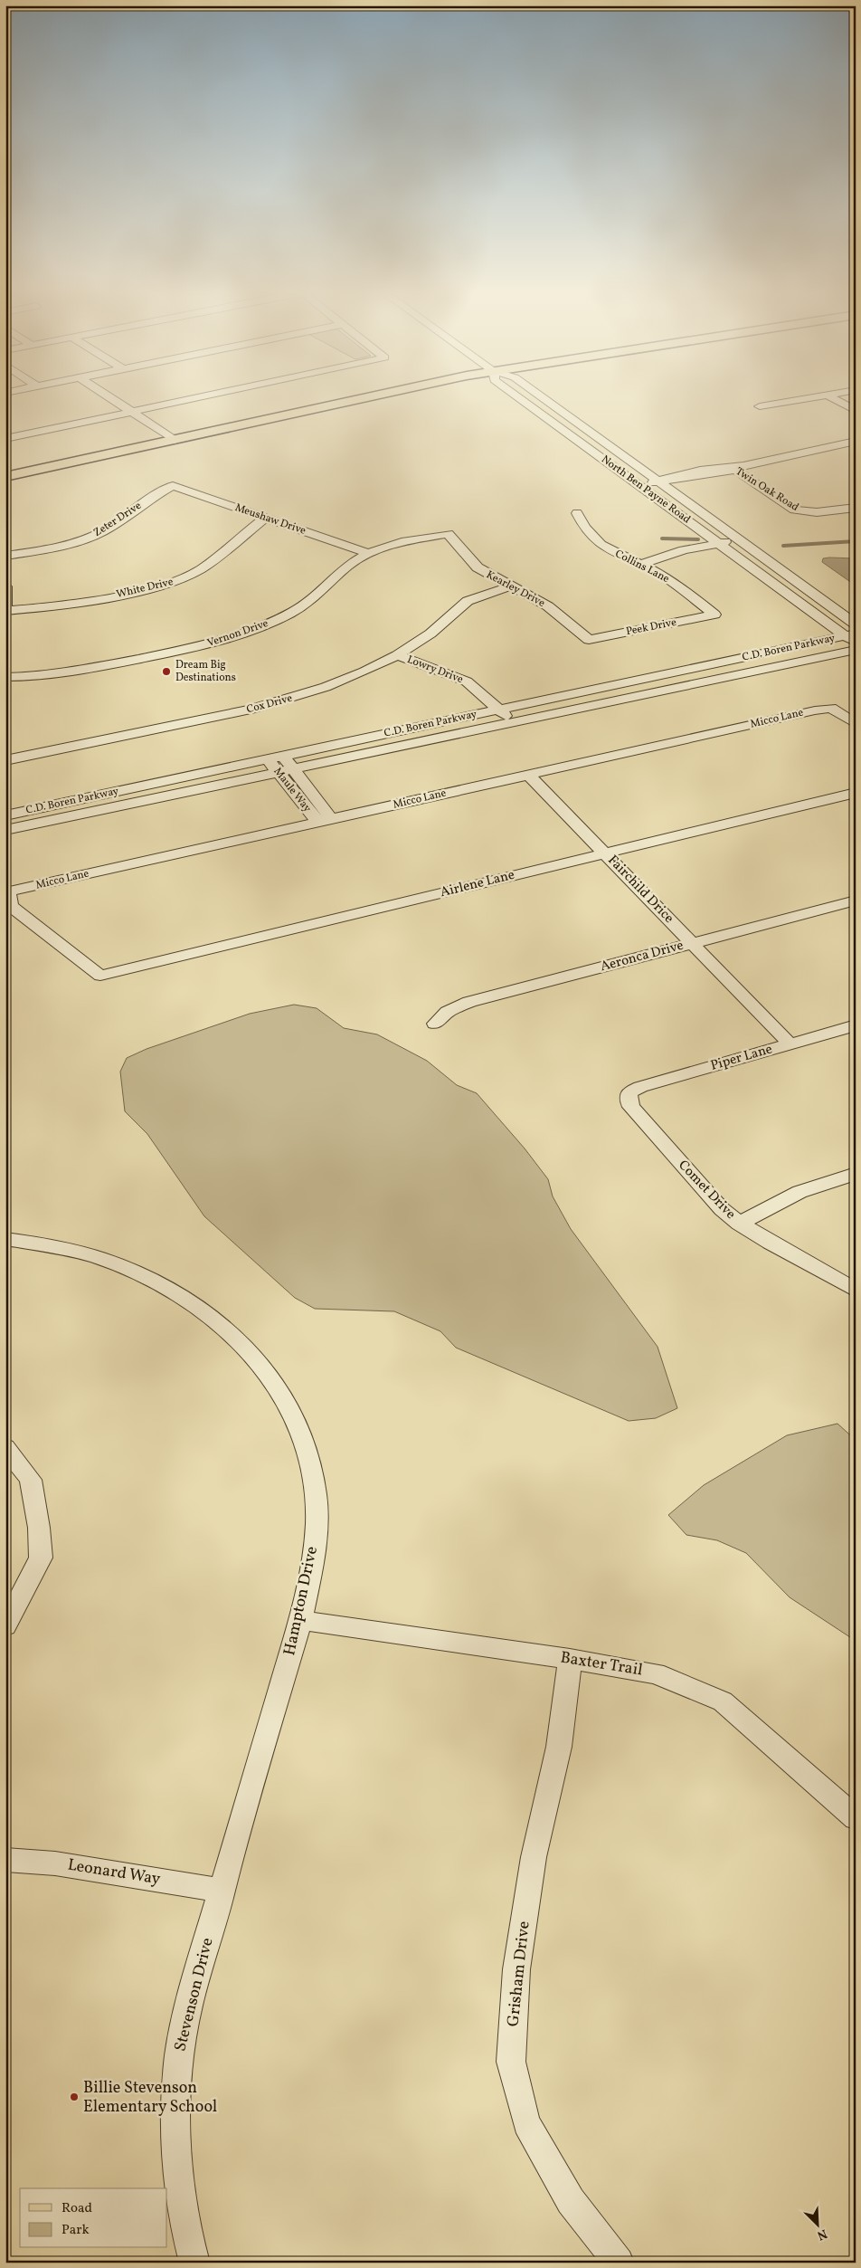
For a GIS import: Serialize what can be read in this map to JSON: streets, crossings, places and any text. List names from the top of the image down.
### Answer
{
  "streets": {
    "street": [
      "North Ben Payne Road",
      "Twin Oak Road",
      "Zeter Drive",
      "Meushaw Drive",
      "Collins Lane",
      "White Drive",
      "Kearley Drive",
      "Peek Drive",
      "Vernon Drive",
      "C.D. Boren Parkway",
      "Lowry Drive",
      "Cox Drive",
      "Micco Lane",
      "Maule Way",
      "Airlene Lane",
      "Fairchild Drice",
      "Aeronca Drive",
      "Piper Lane",
      "Comet Drive",
      "Hampton Drive",
      "Baxter Trail",
      "Leonard Way",
      "Grisham Drive",
      "Stevenson Drive"
    ]
  },
  "crossings": [
    ["North Ben Payne Road", "C.D. Boren Parkway"],
    ["Zeter Drive", "Meushaw Drive"],
    ["Meushaw Drive", "White Drive"],
    ["Meushaw Drive", "Vernon Drive"],
    ["Collins Lane", "Peek Drive"],
    ["Kearley Drive", "Peek Drive"],
    ["Kearley Drive", "Vernon Drive"],
    ["Kearley Drive", "Cox Drive"],
    ["C.D. Boren Parkway", "Lowry Drive"],
    ["C.D. Boren Parkway", "Maule Way"],
    ["Lowry Drive", "Cox Drive"],
    ["Micco Lane", "Maule Way"],
    ["Micco Lane", "Airlene Lane"],
    ["Micco Lane", "Fairchild Drice"],
    ["Airlene Lane", "Fairchild Drice"],
    ["Fairchild Drice", "Aeronca Drive"],
    ["Fairchild Drice", "Piper Lane"],
    ["Piper Lane", "Comet Drive"],
    ["Hampton Drive", "Baxter Trail"],
    ["Hampton Drive", "Leonard Way"],
    ["Hampton Drive", "Stevenson Drive"],
    ["Baxter Trail", "Grisham Drive"],
    ["Leonard Way", "Stevenson Drive"]
  ],
  "places": ["Dream Big Destinations", "Billie Stevenson Elementary School"],
  "legend": ["Road", "Park"],
  "north": "bottom right"
}
